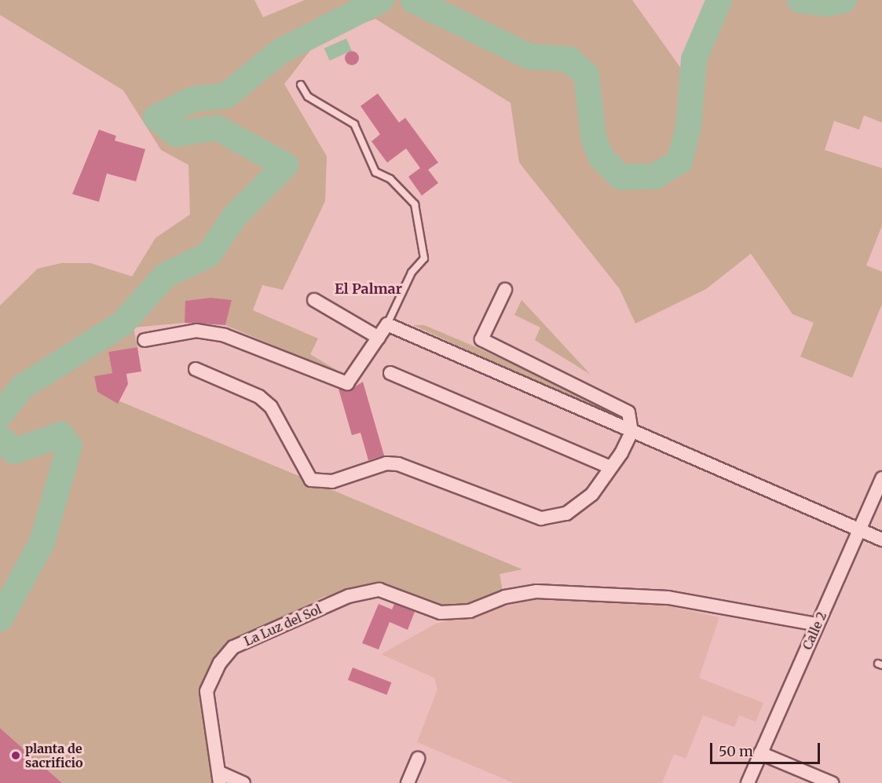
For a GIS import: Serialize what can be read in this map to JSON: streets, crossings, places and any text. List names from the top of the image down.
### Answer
{
  "streets": {
    "street": ["La Luz del Sol", "Calle 2"]
  },
  "crossings": [
    ["La Luz del Sol", "Calle 2"]
  ],
  "districts": ["El Palmar"],
  "places": ["planta de sacrificio"],
  "scale_bar": "50 m"
}
